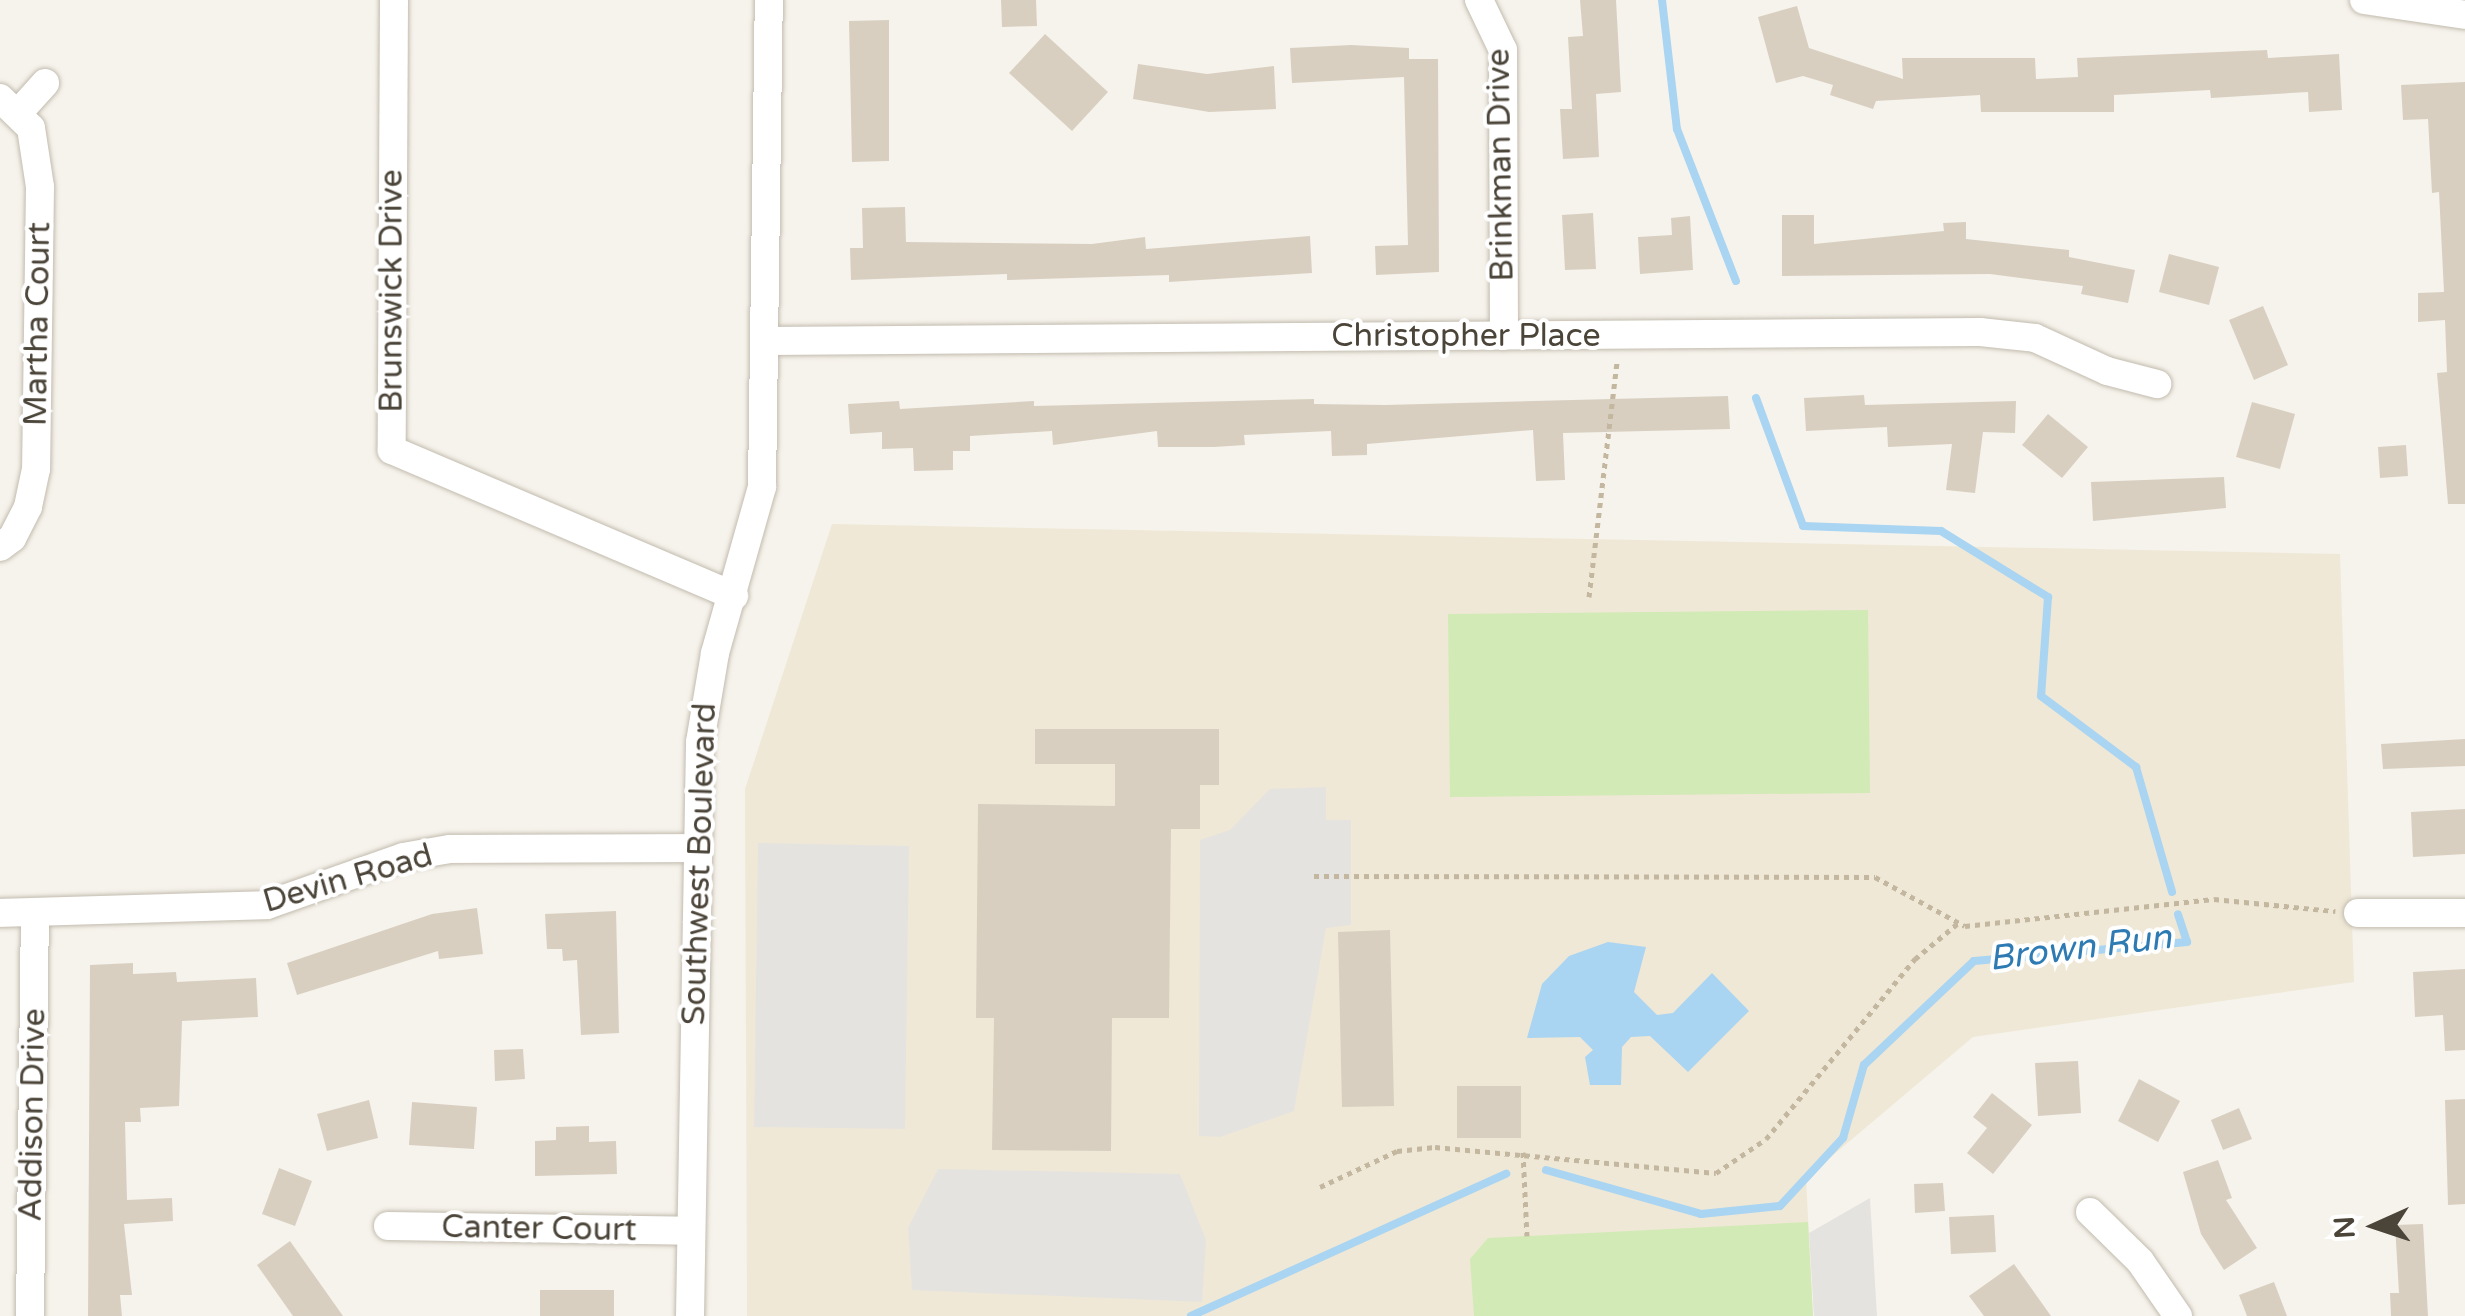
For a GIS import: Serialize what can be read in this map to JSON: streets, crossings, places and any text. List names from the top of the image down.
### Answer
{
  "streets": {
    "street": [
      "Brinkman Drive",
      "Brunswick Drive",
      "Martha Court",
      "Christopher Place",
      "Southwest Boulevard",
      "Devin Road",
      "Addison Drive",
      "Canter Court"
    ]
  },
  "crossings": [
    ["Brinkman Drive", "Christopher Place"],
    ["Brunswick Drive", "Southwest Boulevard"],
    ["Christopher Place", "Southwest Boulevard"],
    ["Southwest Boulevard", "Devin Road"],
    ["Southwest Boulevard", "Canter Court"],
    ["Devin Road", "Addison Drive"]
  ],
  "water": ["Brown Run"],
  "north": "left"
}
